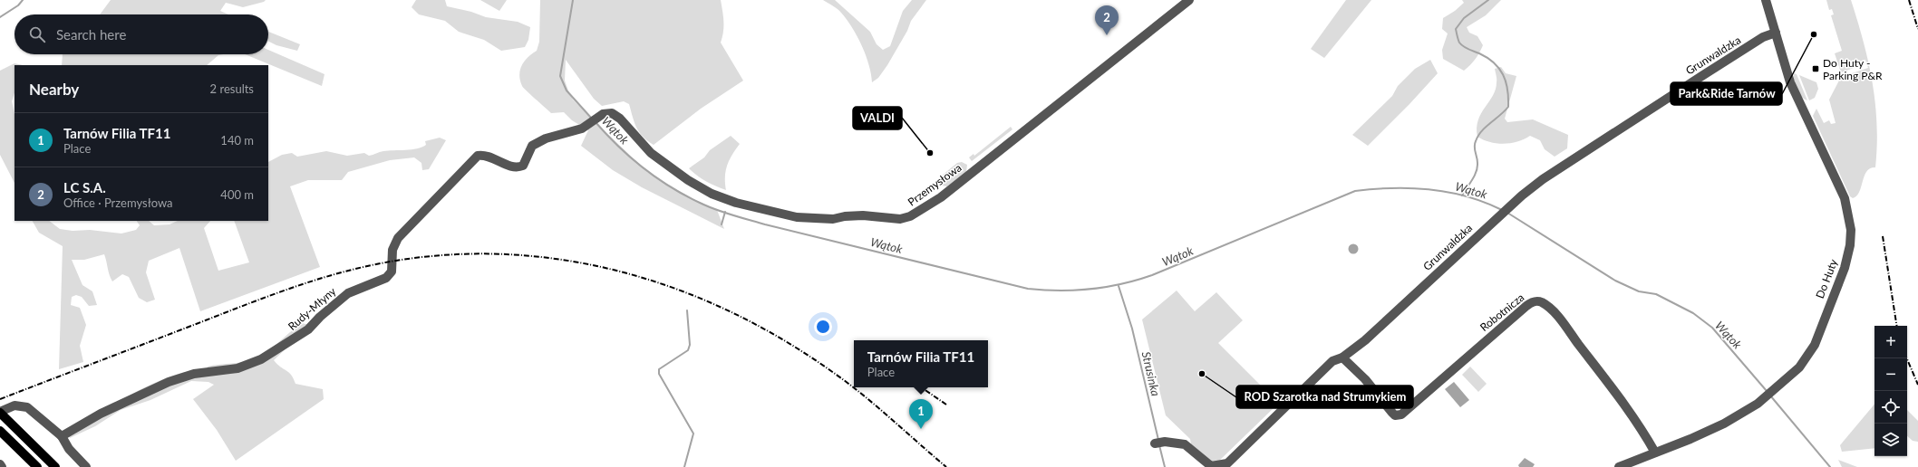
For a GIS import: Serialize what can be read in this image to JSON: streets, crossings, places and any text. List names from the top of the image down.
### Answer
{
  "streets": {
    "street": [
      "Grunwaldzka",
      "Przemysłowa",
      "Do Huty",
      "Rudy-Młyny",
      "Robotnicza"
    ]
  },
  "crossings": [
    ["Grunwaldzka", "Do Huty"],
    ["Grunwaldzka", "Robotnicza"],
    ["Przemysłowa", "Rudy-Młyny"],
    ["Do Huty", "Robotnicza"]
  ],
  "water": ["Wątok", "Strusinka"],
  "places": {
    "other": ["Park&Ride Tarnów", "VALDI", "ROD Szarotka nad Strumykiem"],
    "transit": ["Do Huty - Parking P&R"]
  },
  "page": {
    "pins": ["2", "1"],
    "search": "Search here",
    "heading": ["Nearby", "2 results"],
    "list": [
      {
        "mark": "1",
        "name": "Tarnów Filia TF11",
        "note": "Place",
        "value": "140 m"
      },
      {
        "mark": "2",
        "name": "LC S.A.",
        "note": "Office · Przemysłowa",
        "value": "400 m"
      }
    ],
    "map_buttons": ["+", "−"],
    "popup": ["Tarnów Filia TF11", "Place"]
  }
}
